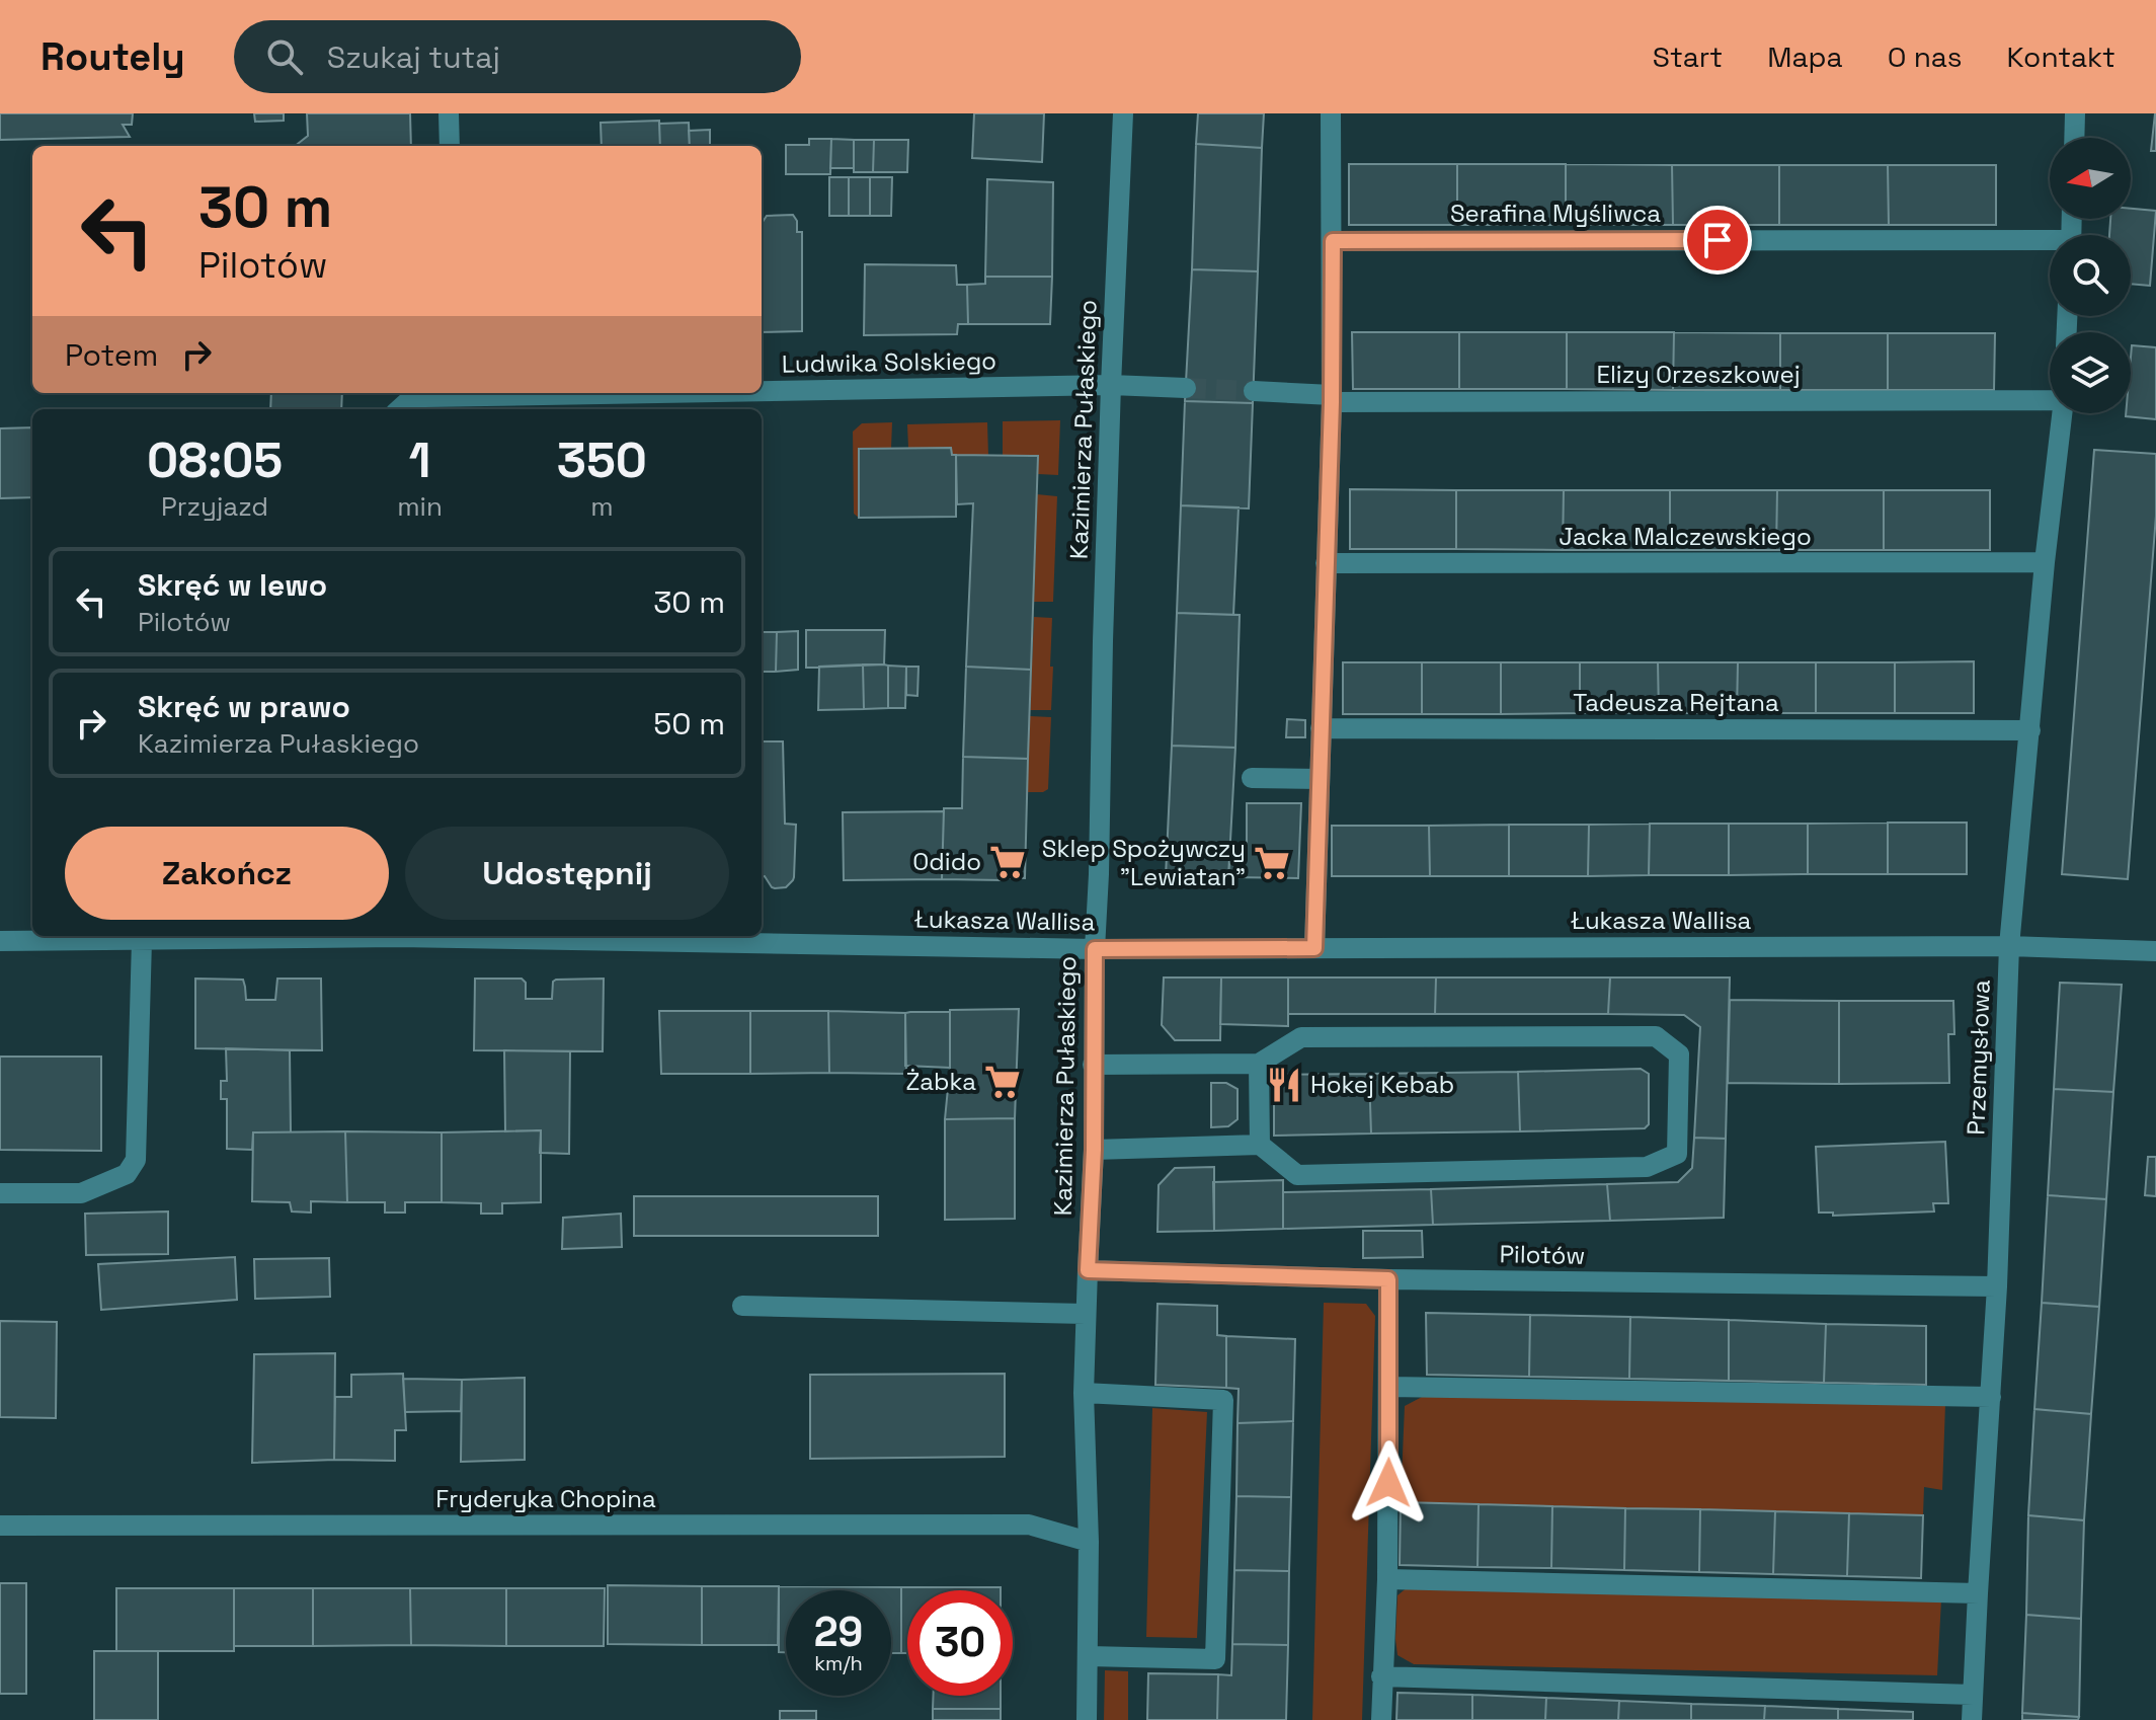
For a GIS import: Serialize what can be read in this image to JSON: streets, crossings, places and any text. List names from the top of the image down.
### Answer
{
  "streets": {
    "street": [
      "Serafina Myśliwca",
      "Ludwika Solskiego",
      "Elizy Orzeszkowej",
      "Kazimierza Pułaskiego",
      "Jacka Malczewskiego",
      "Tadeusza Rejtana",
      "Łukasza Wallisa",
      "Przemysłowa",
      "Pilotów",
      "Fryderyka Chopina"
    ]
  },
  "crossings": [
    ["Ludwika Solskiego", "Kazimierza Pułaskiego"],
    ["Kazimierza Pułaskiego", "Łukasza Wallisa"],
    ["Kazimierza Pułaskiego", "Pilotów"],
    ["Kazimierza Pułaskiego", "Fryderyka Chopina"],
    ["Jacka Malczewskiego", "Przemysłowa"],
    ["Tadeusza Rejtana", "Przemysłowa"],
    ["Łukasza Wallisa", "Przemysłowa"],
    ["Przemysłowa", "Pilotów"]
  ],
  "places": {
    "supermarket": ["Odido", "Sklep Spożywczy \"Lewiatan\"", "Żabka"],
    "restaurant": ["Hokej Kebab"]
  },
  "north": "left",
  "page": {
    "header": "Routely",
    "search": "Szukaj tutaj",
    "nav": [
      "Start",
      "Mapa",
      "O nas",
      "Kontakt"
    ],
    "turn": ["30 m", "Pilotów"],
    "then": "Potem",
    "eta": [
      "08:05",
      "Przyjazd",
      "1",
      "min",
      "350",
      "m"
    ],
    "list": [
      {
        "name": "Skręć w lewo",
        "note": "Pilotów",
        "value": "30 m"
      },
      {
        "name": "Skręć w prawo",
        "note": "Kazimierza Pułaskiego",
        "value": "50 m"
      }
    ],
    "buttons": ["Zakończ", "Udostępnij"],
    "speed": "29 km/h",
    "limit": "30"
  }
}
